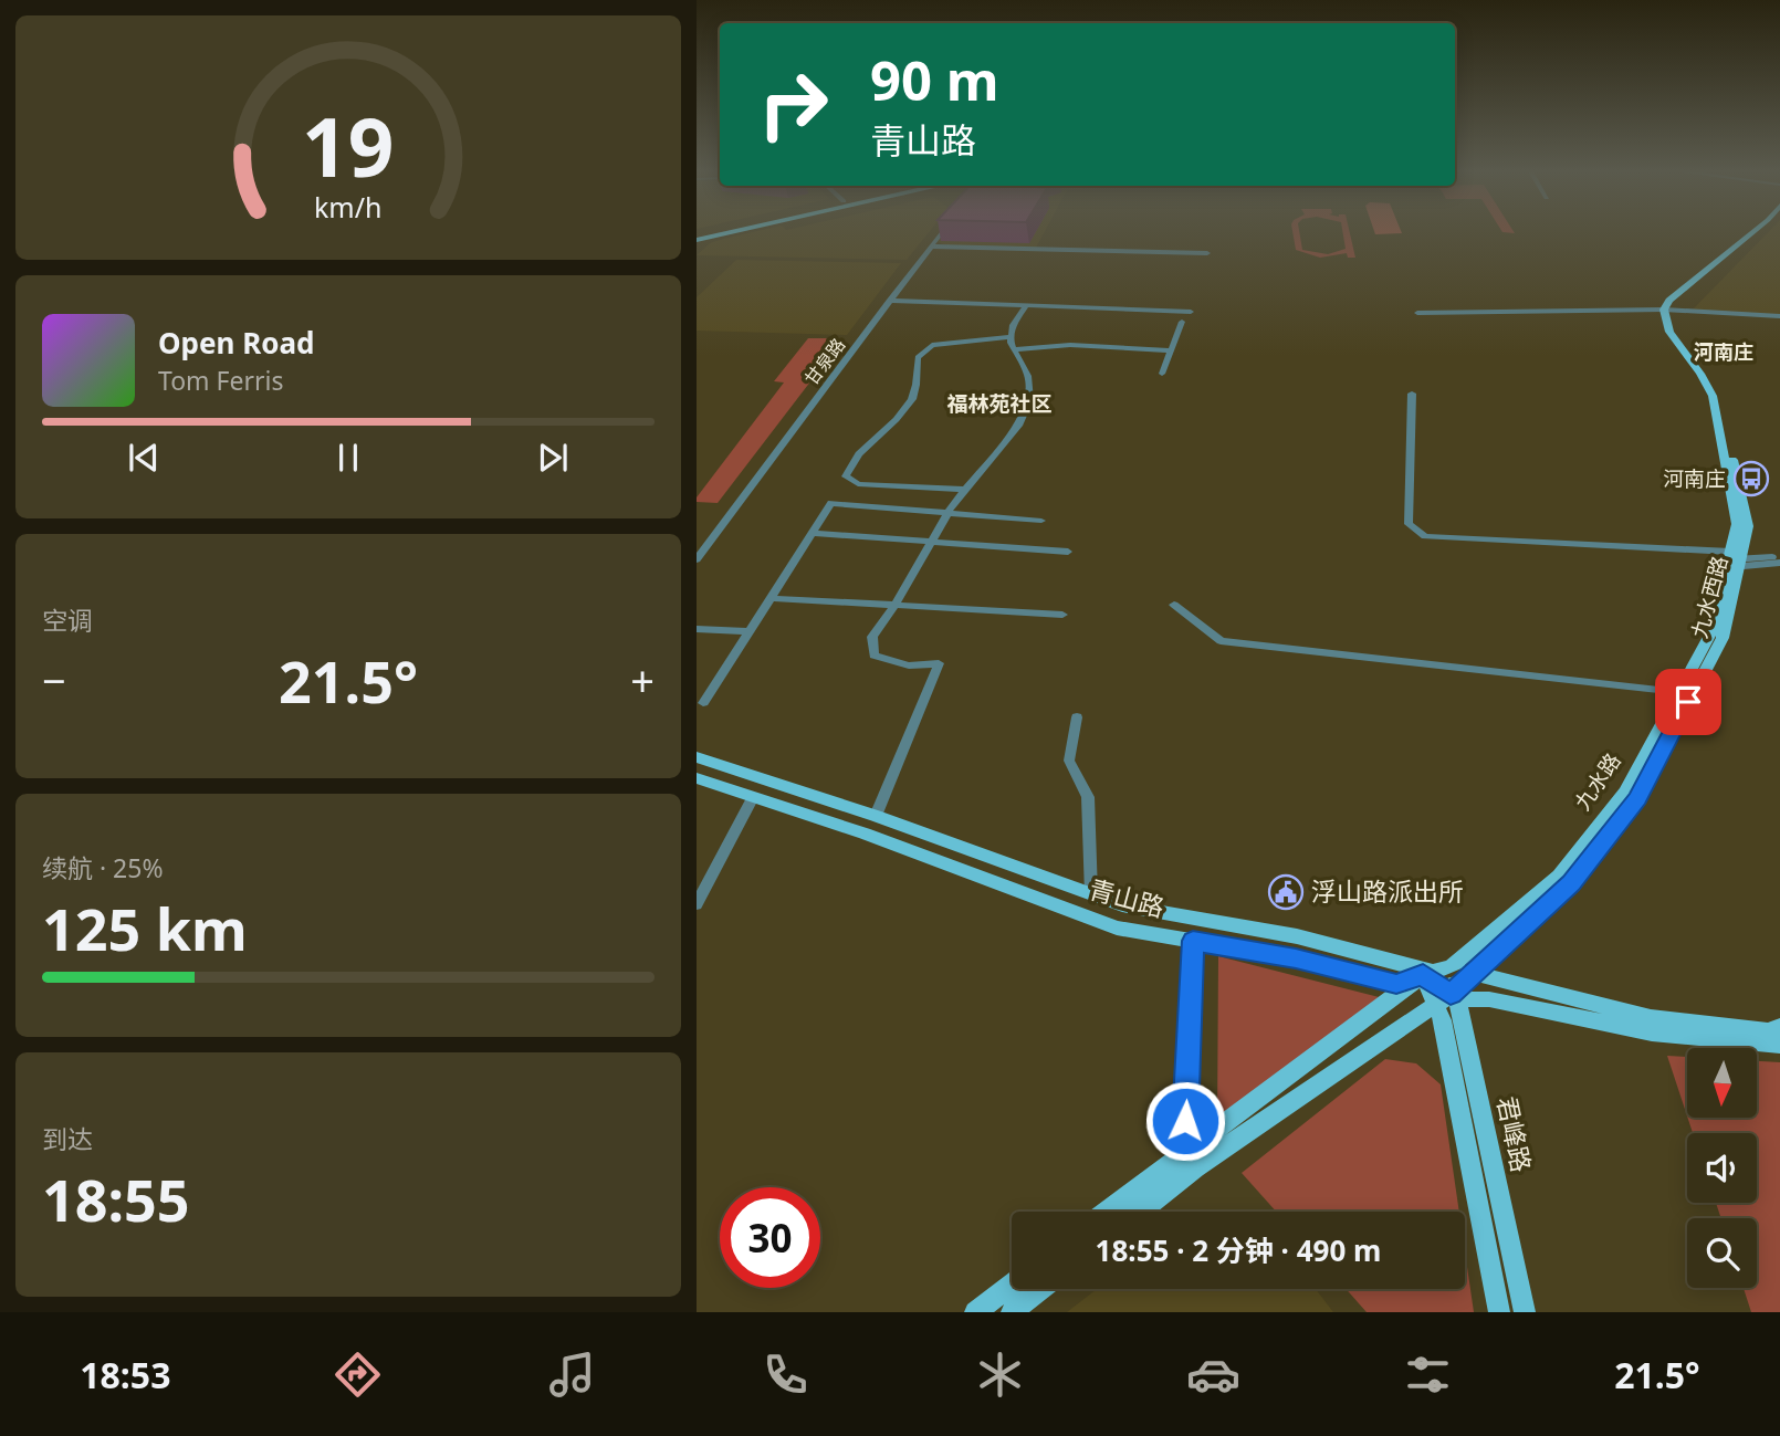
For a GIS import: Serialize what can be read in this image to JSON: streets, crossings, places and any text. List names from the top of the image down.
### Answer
{
  "streets": {
    "main road": [
      "九水西路",
      "九水路",
      "青山路",
      "君峰路"
    ],
    "street": ["甘泉路"]
  },
  "crossings": [
    ["九水西路", "九水路"],
    ["九水西路", "青山路"],
    ["九水路", "青山路"],
    ["九水路", "君峰路"],
    ["青山路", "君峰路"]
  ],
  "districts": ["河南庄", "福林苑社区"],
  "places": {
    "bus stop": ["河南庄"],
    "public building": ["浮山路派出所"]
  },
  "north": "bottom",
  "page": {
    "turn": ["90 m", "青山路"],
    "song": ["Open Road", "Tom Ferris"],
    "tile": [
      "空调",
      ["续航 · 25%", "125 km"],
      ["到达", "18:55"]
    ],
    "heat": ["−", "21.5°", "+"],
    "limit": "30",
    "trip": "18:55 · 2 分钟 · 490 m",
    "tabs": ["18:53", "21.5°"],
    "gauge": ["19", "km/h"]
  }
}
